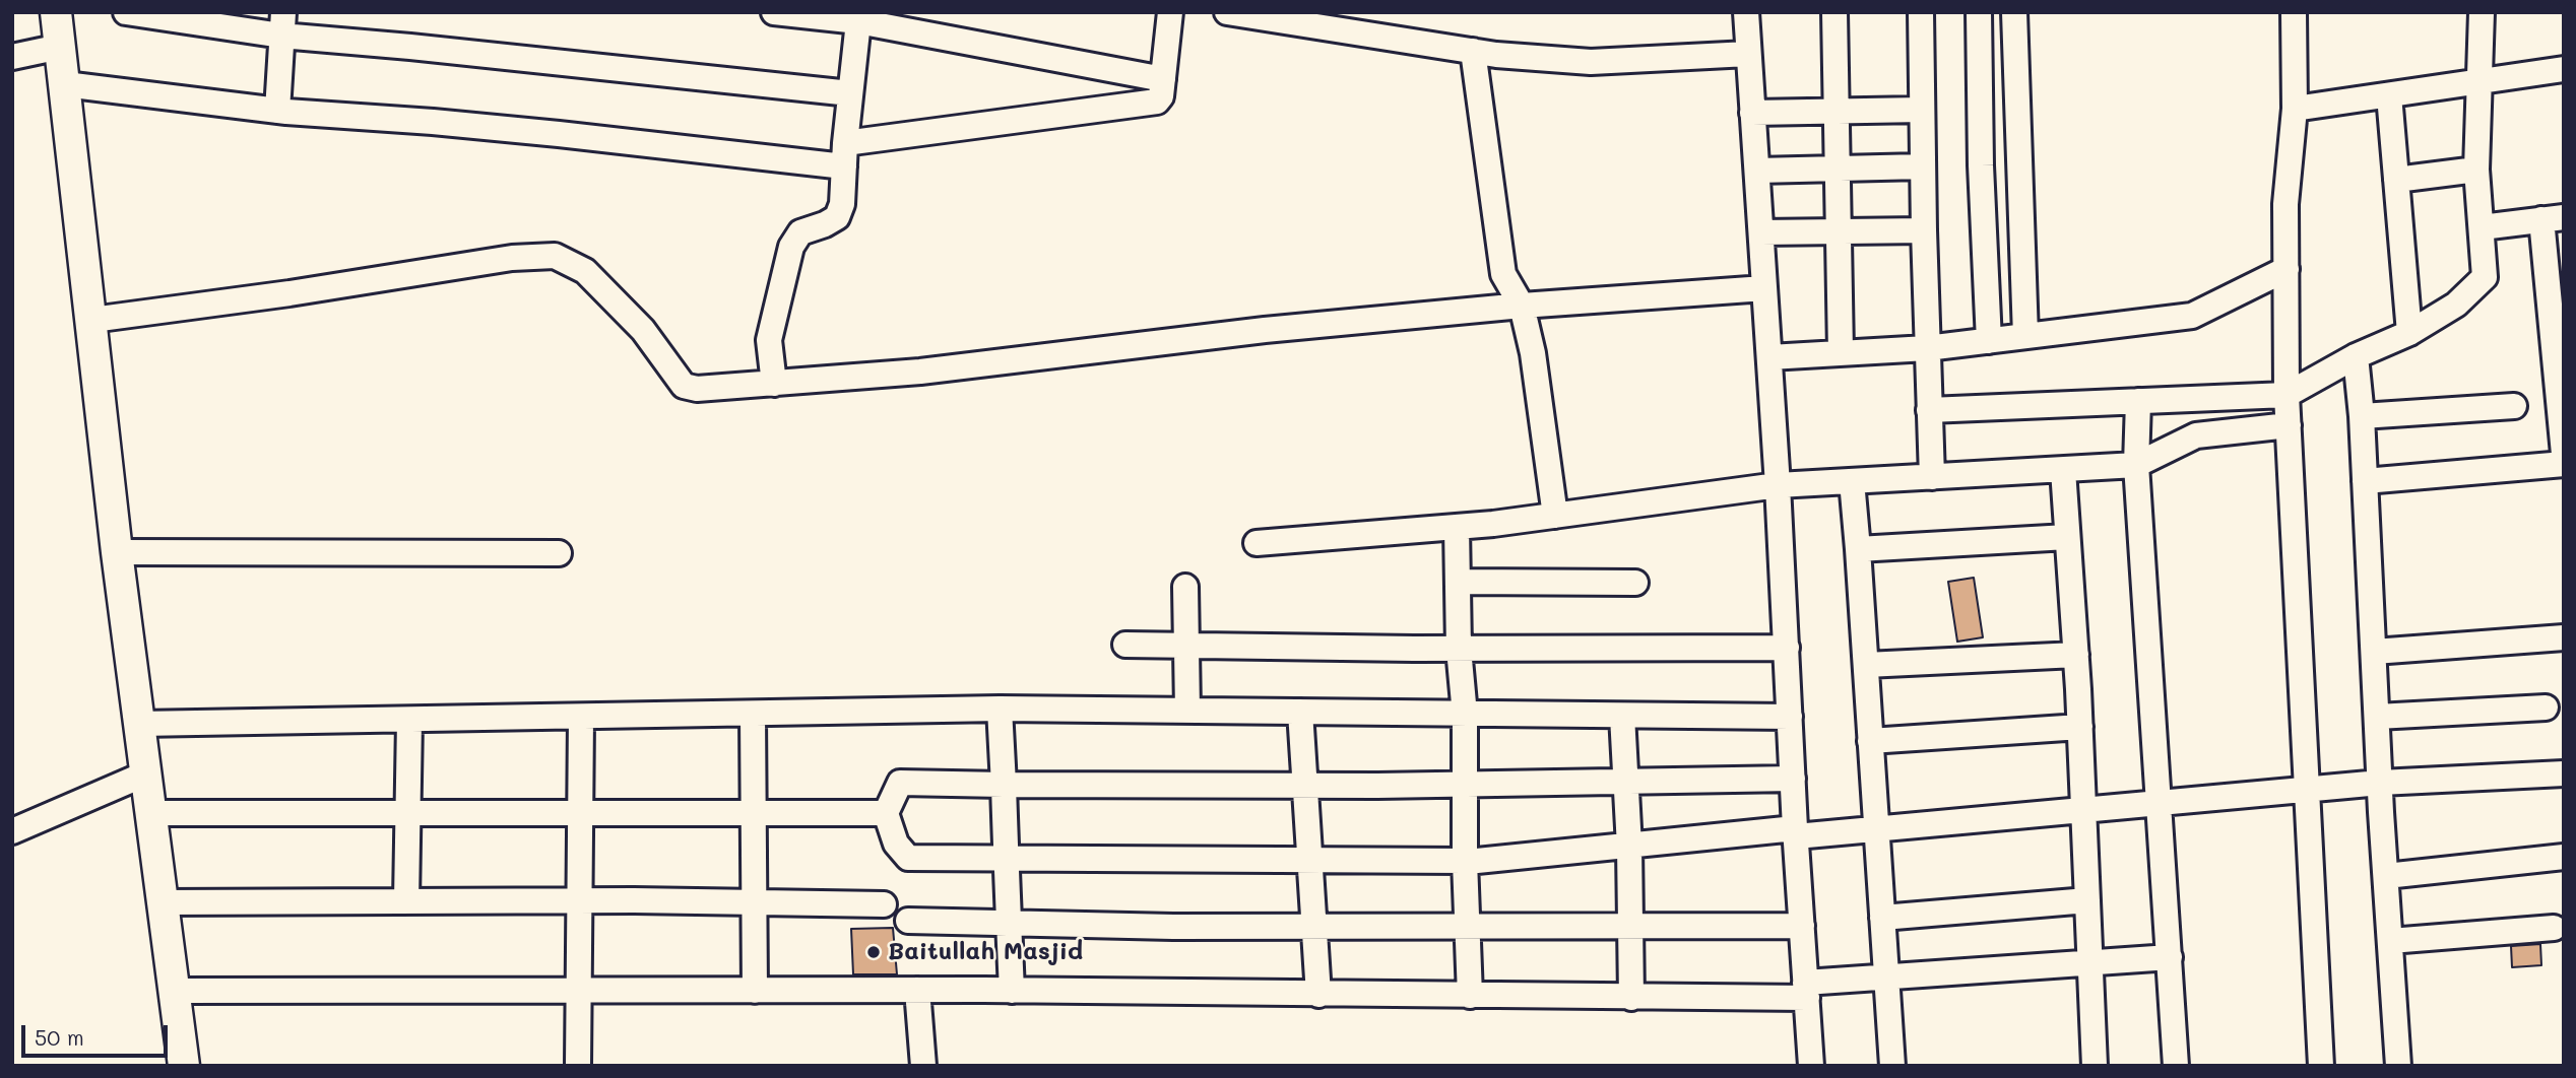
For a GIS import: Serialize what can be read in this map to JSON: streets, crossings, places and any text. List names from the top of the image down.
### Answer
{
  "places": ["Baitullah Masjid"],
  "scale_bar": "50 m"
}
